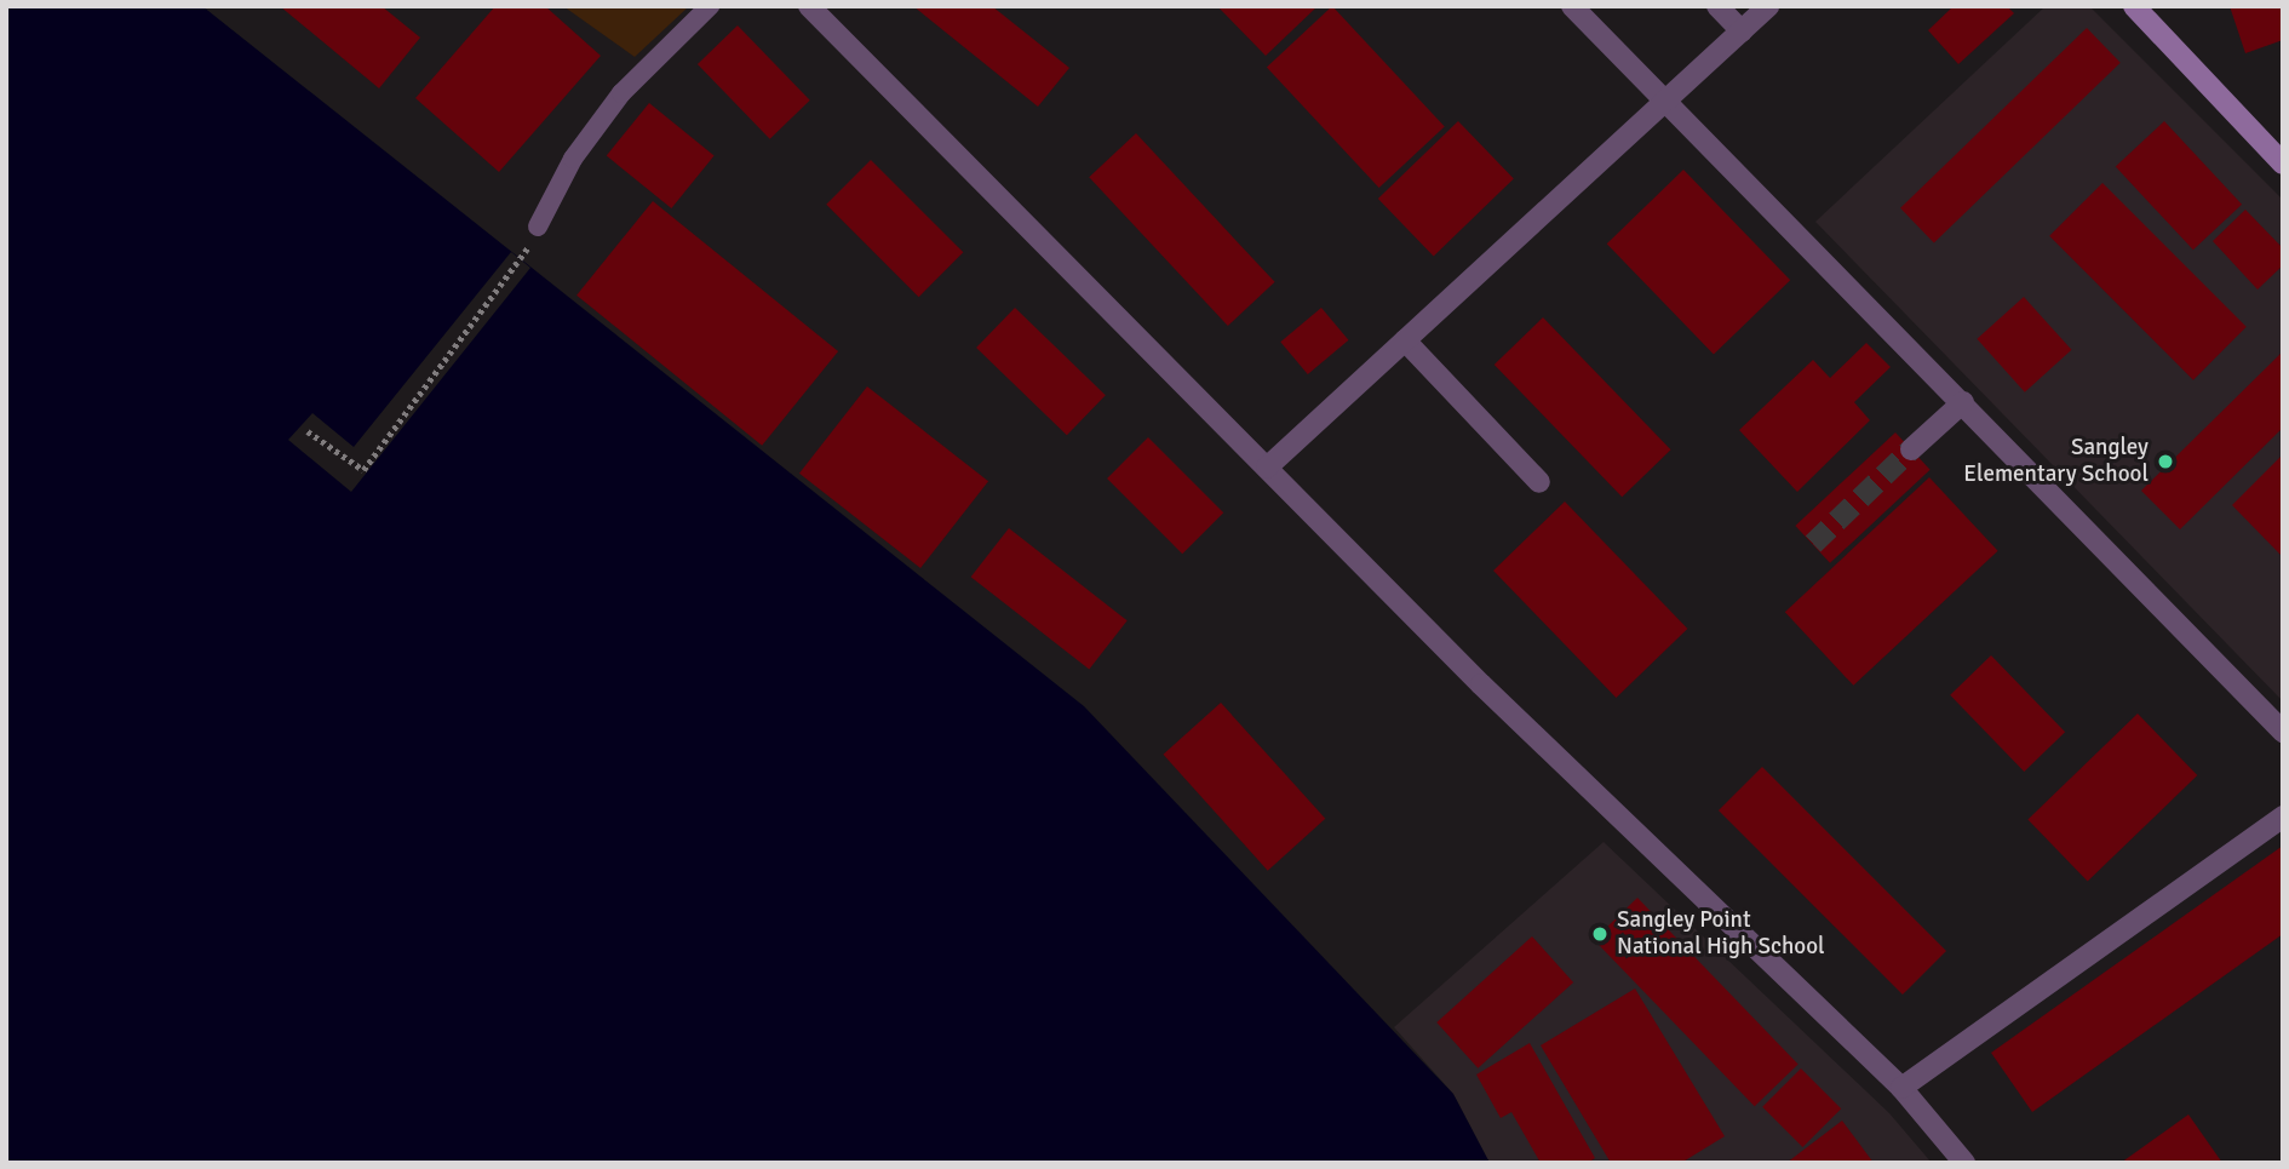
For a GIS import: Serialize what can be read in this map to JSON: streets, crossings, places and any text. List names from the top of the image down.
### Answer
{
  "places": ["Sangley Elementary School", "Sangley Point National High School"]
}
